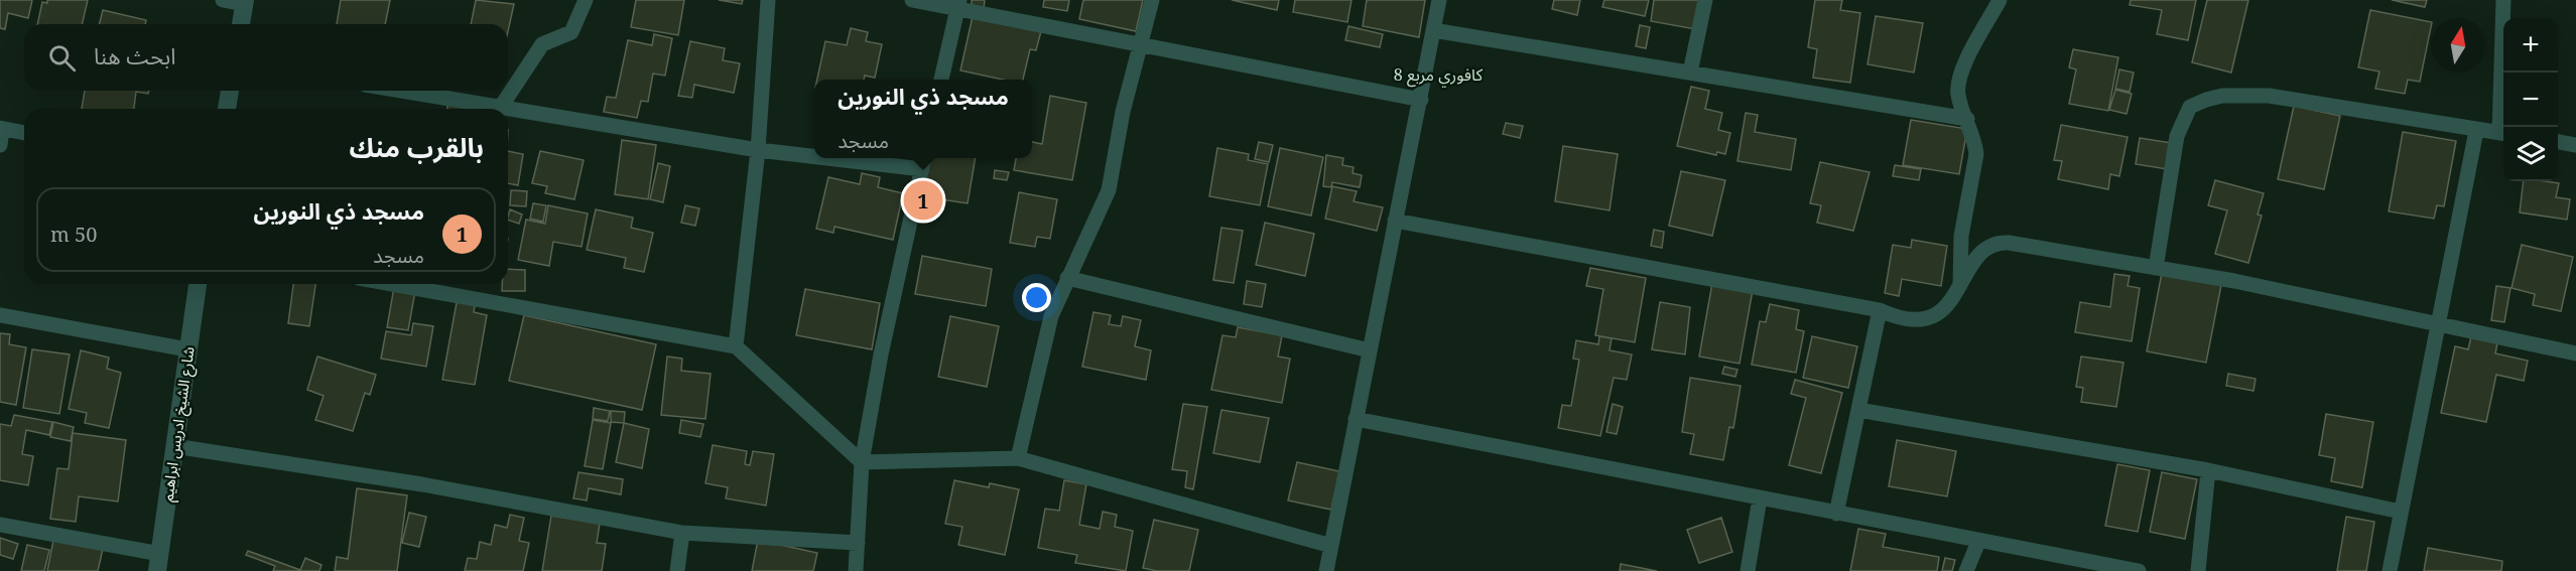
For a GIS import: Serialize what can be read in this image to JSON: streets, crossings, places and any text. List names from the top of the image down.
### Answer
{
  "streets": {
    "street": ["شارع الشيخ ادريس ابراهيم"]
  },
  "districts": ["كافوري مربع 8"],
  "north": "top",
  "page": {
    "map_buttons": ["+", "−"],
    "search": "ابحث هنا",
    "popup": ["مسجد ذي النورين", "مسجد"],
    "heading": "بالقرب منك",
    "pins": "1",
    "list": [
      {
        "mark": "1",
        "name": "مسجد ذي النورين",
        "note": "مسجد",
        "value": "50 m"
      }
    ]
  }
}
